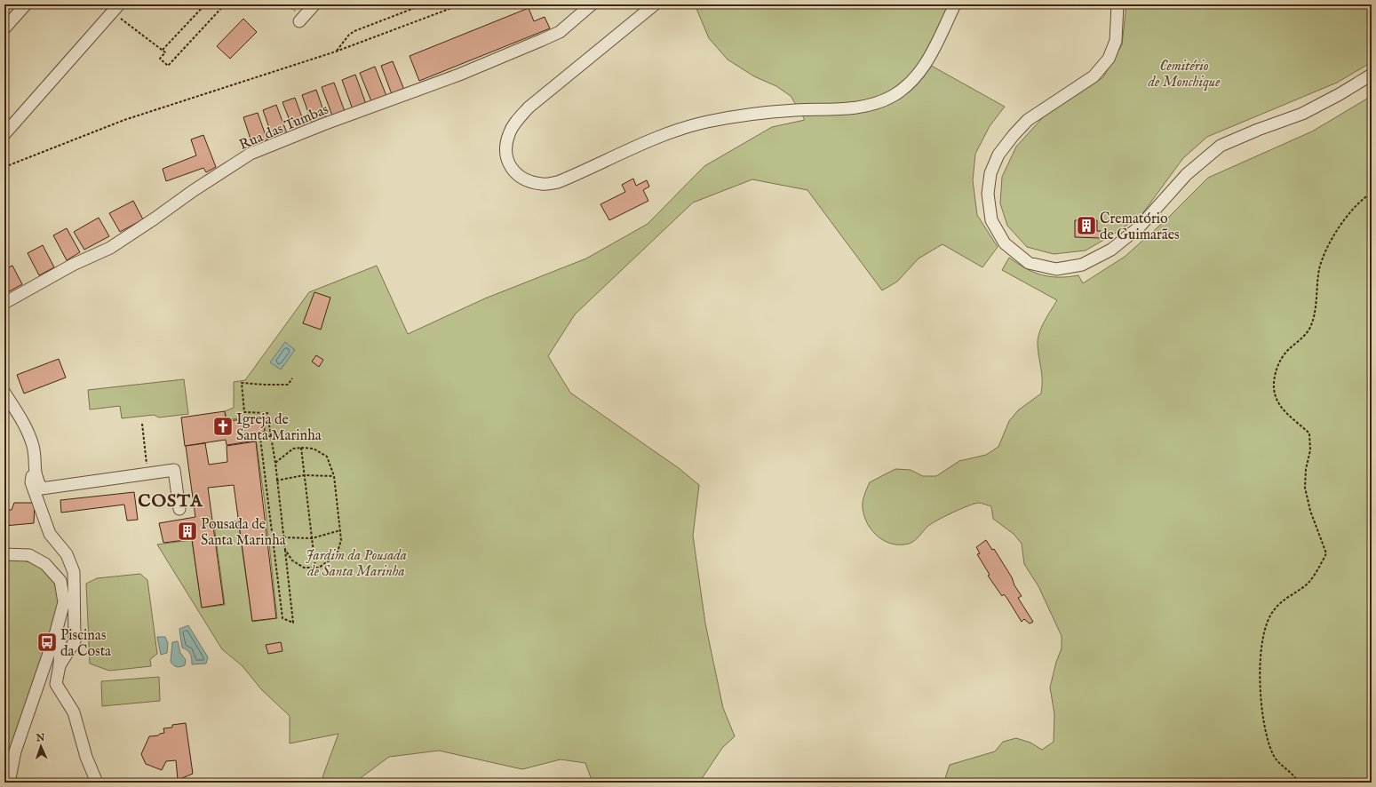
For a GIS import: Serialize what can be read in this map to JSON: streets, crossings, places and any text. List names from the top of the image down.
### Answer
{
  "streets": {
    "street": ["Rua das Tumbas"]
  },
  "districts": ["COSTA"],
  "parks": ["Cemitério de Monchique", "Jardim da Pousada de Santa Marinha"],
  "places": {
    "building": ["Crematório de Guimarães", "Pousada de Santa Marinha"],
    "church": ["Igreja de Santa Marinha"],
    "bus stop": ["Piscinas da Costa"]
  },
  "north": "top"
}
